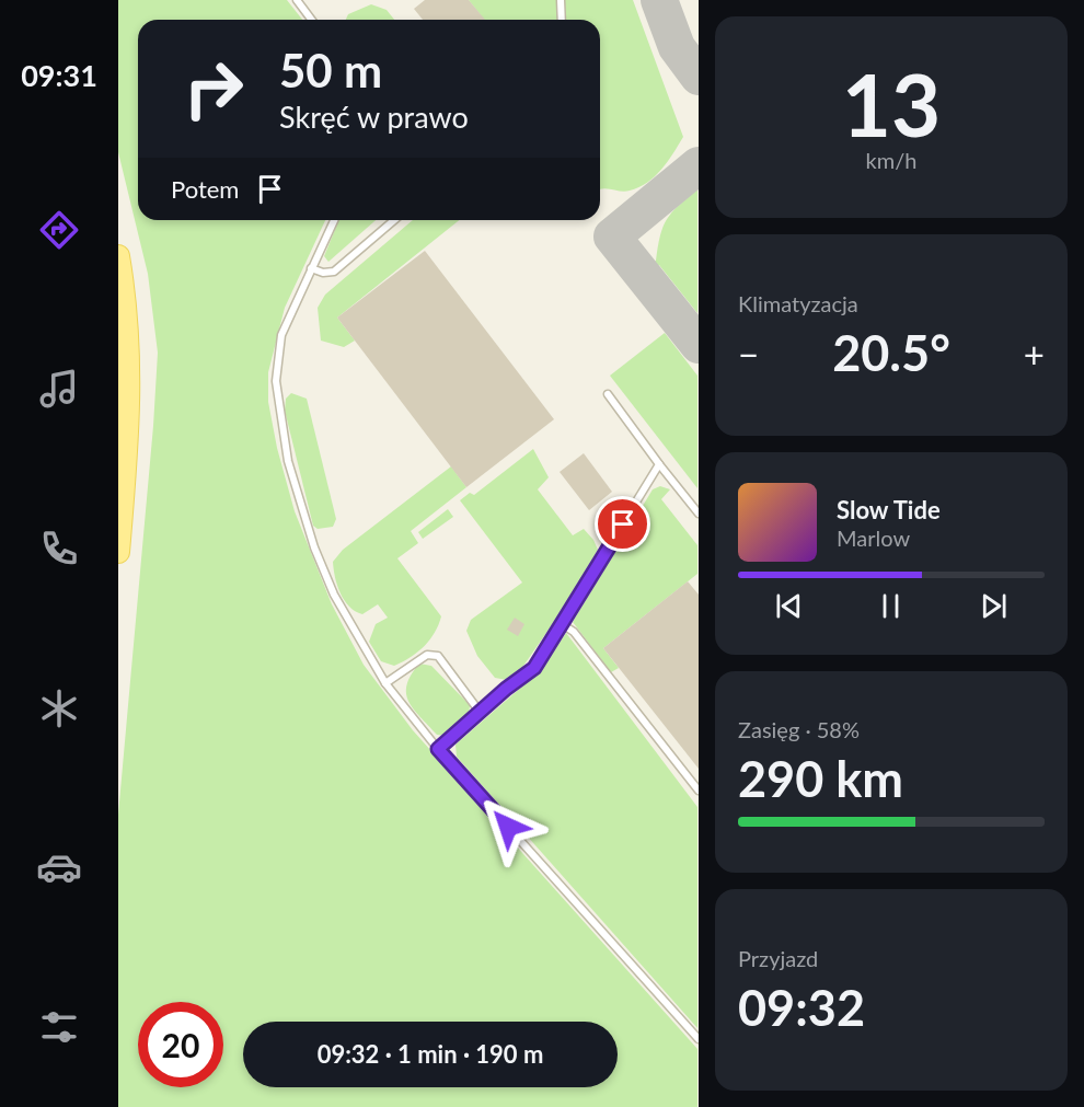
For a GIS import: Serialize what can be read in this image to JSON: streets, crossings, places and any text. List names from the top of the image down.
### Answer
{
  "page": {
    "tabs": "09:31",
    "tile": [
      ["13", "km/h"],
      "Klimatyzacja",
      ["Zasięg · 58%", "290 km"],
      ["Przyjazd", "09:32"]
    ],
    "turn": ["50 m", "Skręć w prawo"],
    "then": "Potem",
    "heat": ["−", "20.5°", "+"],
    "song": ["Slow Tide", "Marlow"],
    "limit": "20",
    "trip": "09:32 · 1 min · 190 m"
  }
}
